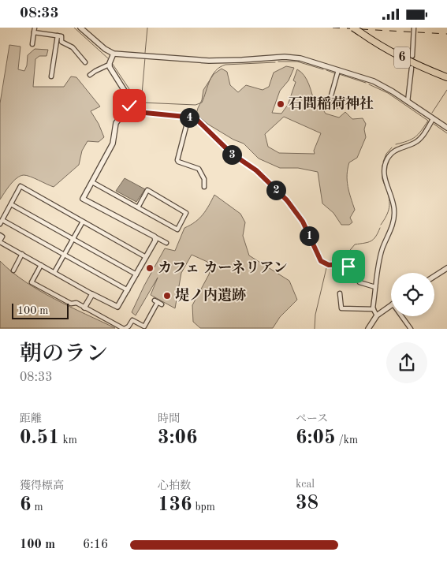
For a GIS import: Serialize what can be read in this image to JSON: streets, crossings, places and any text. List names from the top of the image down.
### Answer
{
  "streets": {
    "highway": ["6"]
  },
  "places": ["石間稲荷神社", "カフェ カーネリアン", "堤ノ内遺跡"],
  "scale_bar": "100 m",
  "page": {
    "status": "08:33",
    "pins": [
      "4",
      "3",
      "2",
      "1"
    ],
    "scale": "100 m",
    "heading": ["朝のラン", "08:33"],
    "stats": [
      ["距離", "0.51 km"],
      ["時間", "3:06"],
      ["ペース", "6:05 /km"],
      ["獲得標高", "6 m"],
      ["心拍数", "136 bpm"],
      ["kcal", "38"]
    ],
    "list": [
      {
        "name": "100 m",
        "note": "6:16"
      }
    ]
  }
}
